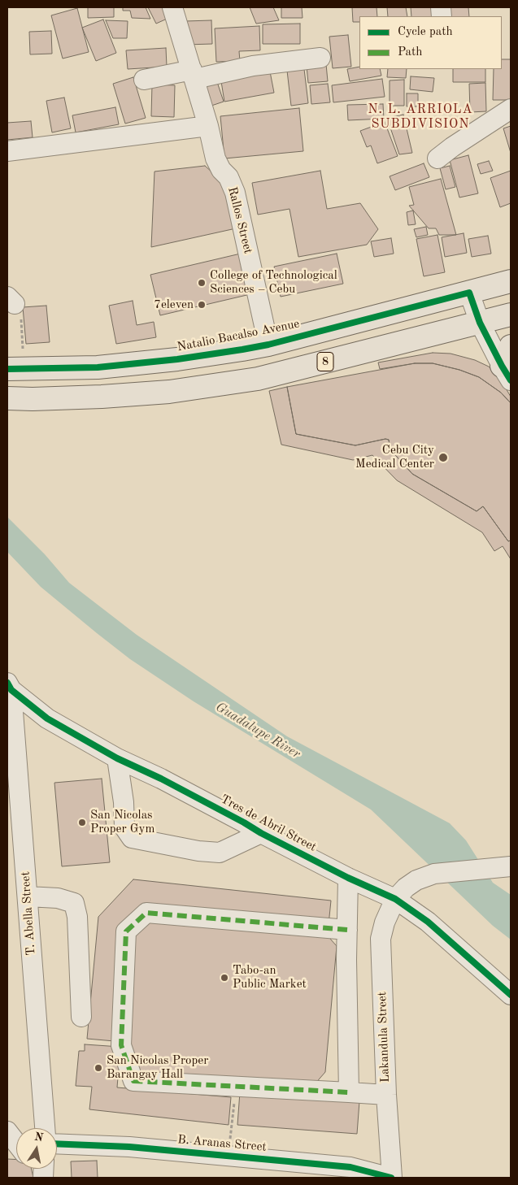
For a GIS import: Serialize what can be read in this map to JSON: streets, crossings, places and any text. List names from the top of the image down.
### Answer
{
  "streets": {
    "main road": ["Natalio Bacalso Avenue", "8"],
    "street": [
      "Rallos Street",
      "Tres de Abril Street",
      "T. Abella Street",
      "Lakandula Street",
      "B. Aranas Street"
    ]
  },
  "crossings": [
    ["Rallos Street", "Natalio Bacalso Avenue"],
    ["Tres de Abril Street", "T. Abella Street"],
    ["Tres de Abril Street", "Lakandula Street"],
    ["Lakandula Street", "B. Aranas Street"]
  ],
  "districts": ["N. L. ARRIOLA SUBDIVISION"],
  "water": ["Guadalupe River"],
  "places": [
    "College of Technological Sciences – Cebu",
    "7eleven",
    "Cebu City Medical Center",
    "San Nicolas Proper Gym",
    "Tabo-an Public Market",
    "San Nicolas Proper Barangay Hall"
  ],
  "legend": ["Cycle path", "Path"],
  "north": "top"
}
